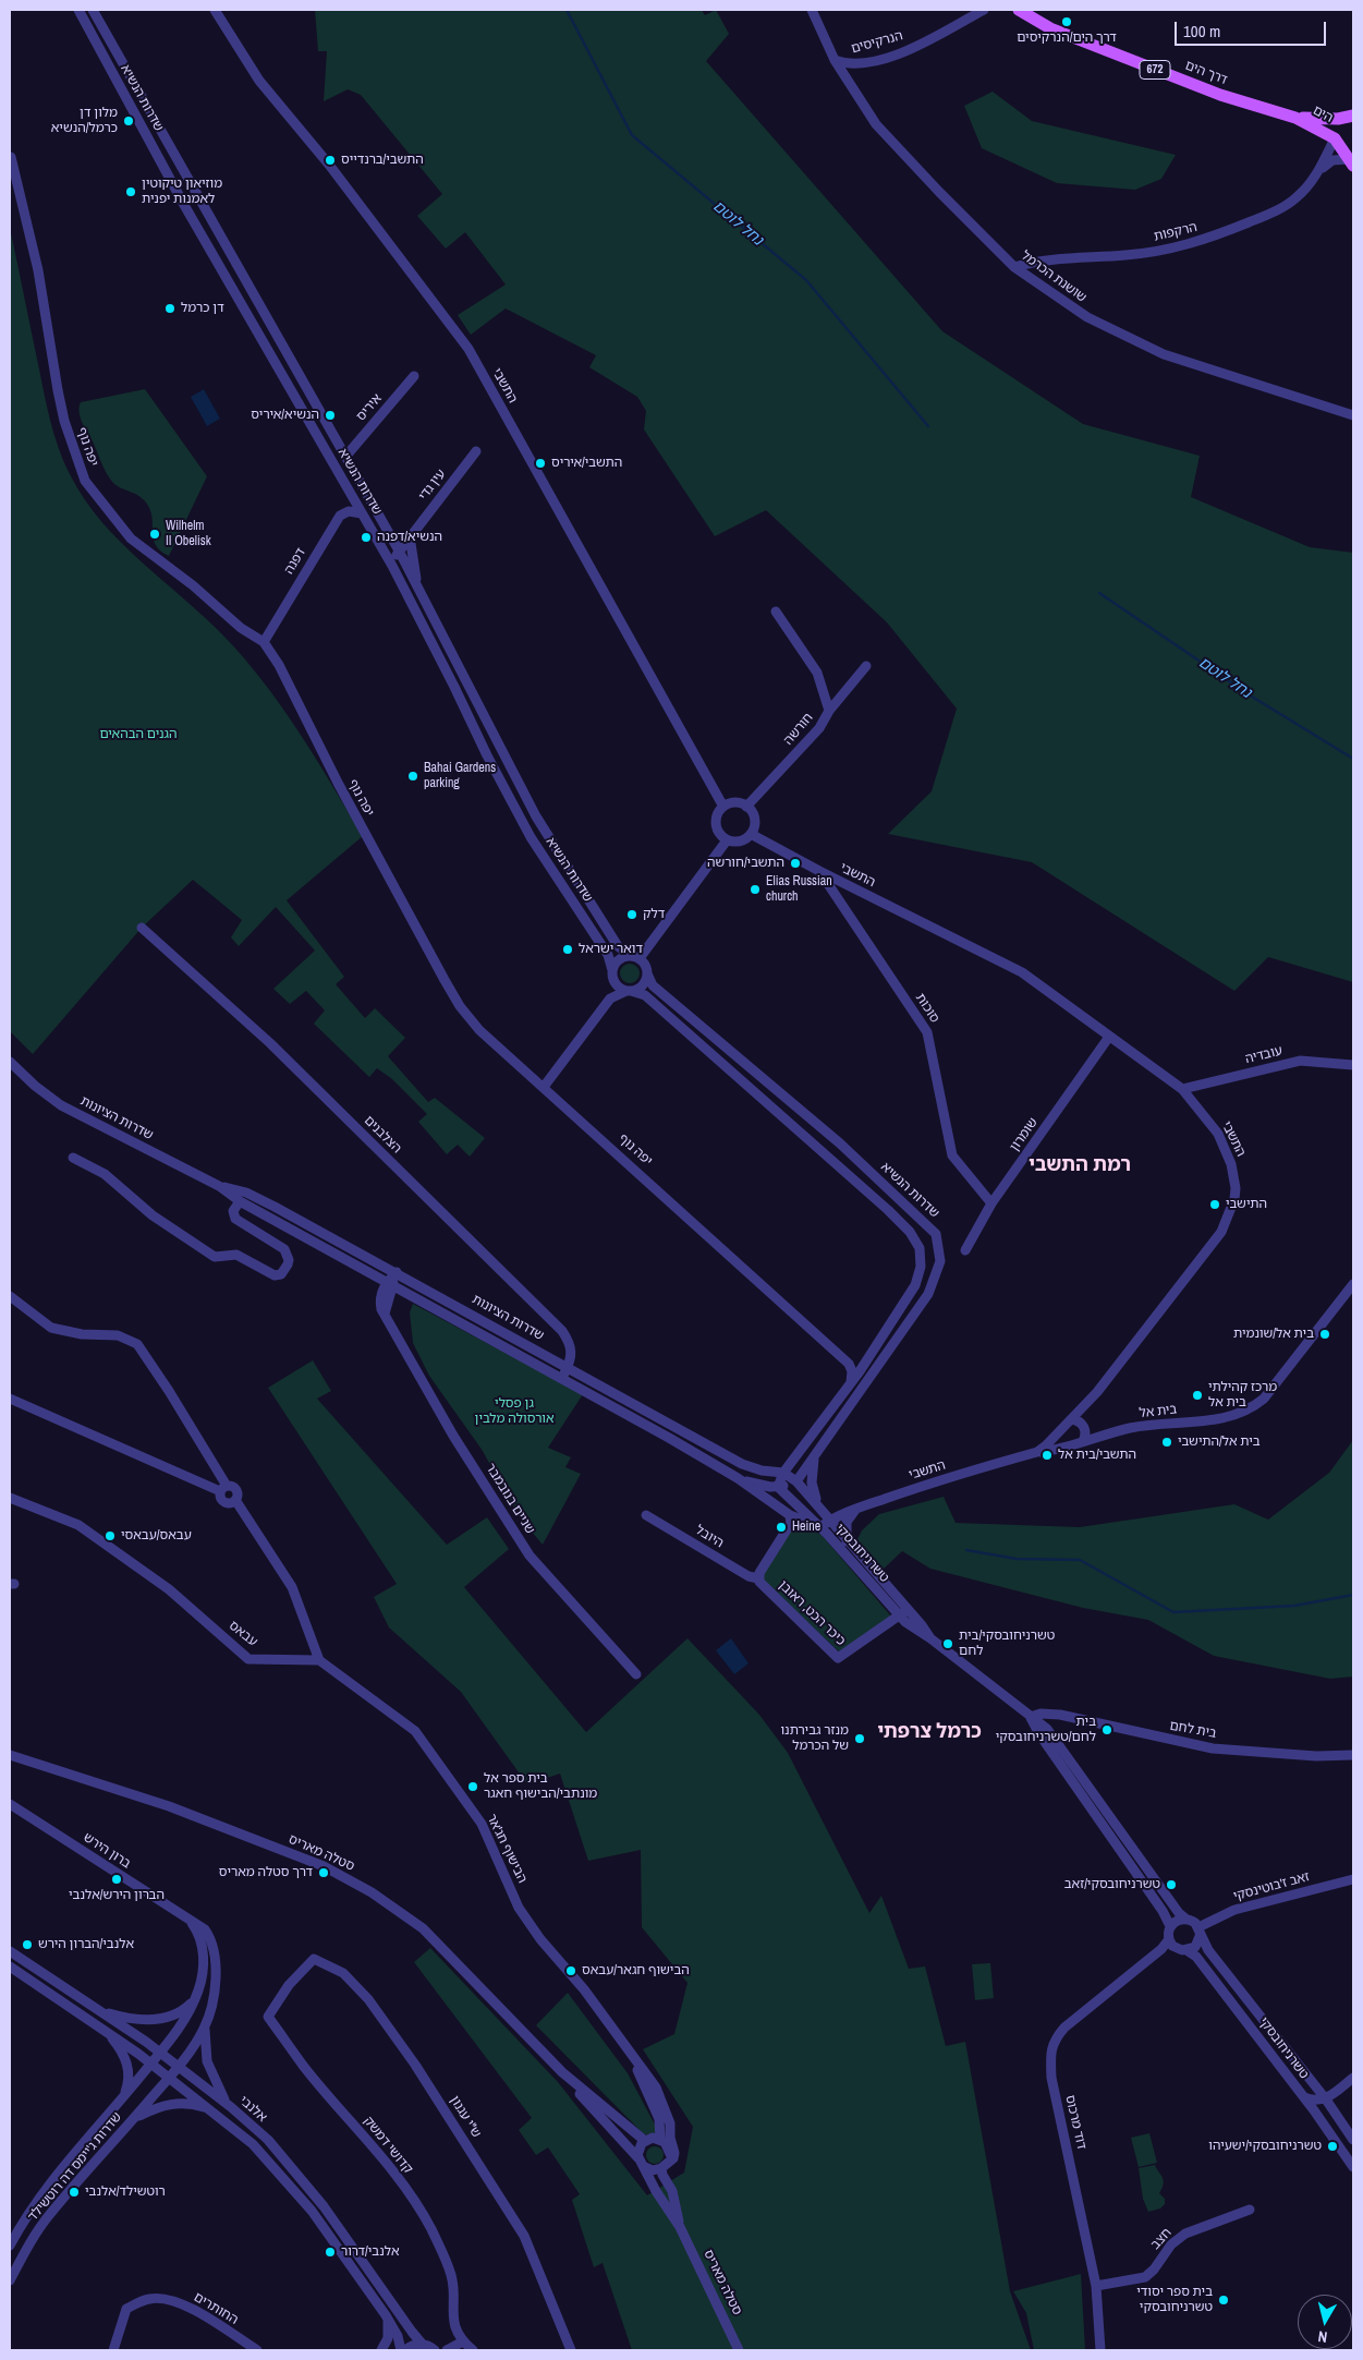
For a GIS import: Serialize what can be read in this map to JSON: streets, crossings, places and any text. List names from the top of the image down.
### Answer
{
  "streets": {
    "main road": ["672", "דרך הים", "הים"],
    "street": [
      "הנרקיסים",
      "שדרות הנשיא",
      "הרקפות",
      "שושנת הכרמל",
      "התשבי",
      "איריס",
      "יפה נוף",
      "עין גדי",
      "דפנה",
      "חורשה",
      "סוכות",
      "עובדיה",
      "שדרות הציונות",
      "הצלבנים",
      "שומרון",
      "בית אל",
      "שניים בנובמבר",
      "היובל",
      "טשרניחובסקי",
      "כיכר הכט, ראובן",
      "עבאס",
      "בית לחם",
      "הבישוף חג'אר",
      "ברון הירש",
      "סטלה מאריס",
      "זאב ז'בוטינסקי",
      "אלנבי",
      "ש\"י עגנון",
      "דוד מרכוס",
      "קדושי דמשק",
      "שדרות ג'יימס דה רוטשילד",
      "חצב",
      "החותרים"
    ]
  },
  "crossings": [
    ["הנרקיסים", "שושנת הכרמל"],
    ["672", "דרך הים"],
    ["672", "הים"],
    ["דרך הים", "הים"],
    ["שדרות הנשיא", "איריס"],
    ["שדרות הנשיא", "עין גדי"],
    ["שדרות הנשיא", "דפנה"],
    ["שדרות הנשיא", "טשרניחובסקי"],
    ["הים", "הרקפות"],
    ["הרקפות", "שושנת הכרמל"],
    ["התשבי", "חורשה"],
    ["התשבי", "סוכות"],
    ["התשבי", "עובדיה"],
    ["התשבי", "שומרון"],
    ["התשבי", "בית אל"],
    ["התשבי", "טשרניחובסקי"],
    ["יפה נוף", "דפנה"],
    ["סוכות", "שומרון"],
    ["שדרות הציונות", "הצלבנים"],
    ["שדרות הציונות", "שניים בנובמבר"],
    ["שדרות הציונות", "טשרניחובסקי"],
    ["היובל", "כיכר הכט, ראובן"],
    ["טשרניחובסקי", "כיכר הכט, ראובן"],
    ["טשרניחובסקי", "בית לחם"],
    ["טשרניחובסקי", "זאב ז'בוטינסקי"],
    ["טשרניחובסקי", "דוד מרכוס"],
    ["עבאס", "הבישוף חג'אר"],
    ["הבישוף חג'אר", "סטלה מאריס"],
    ["ברון הירש", "אלנבי"],
    ["ברון הירש", "שדרות ג'יימס דה רוטשילד"],
    ["זאב ז'בוטינסקי", "דוד מרכוס"],
    ["אלנבי", "שדרות ג'יימס דה רוטשילד"],
    ["ש\"י עגנון", "קדושי דמשק"],
    ["דוד מרכוס", "חצב"]
  ],
  "districts": ["רמת התשבי", "כרמל צרפתי"],
  "water": ["נחל לוטם"],
  "parks": ["הגנים הבהאים", "גן פסלי אורסולה מלבין"],
  "places": [
    "דרך הים/הנרקיסים",
    "מלון דן כרמל/הנשיא",
    "התשבי/ברנדייס",
    "מוזיאון טיקוטין לאמנות יפנית",
    "דן כרמל",
    "הנשיא/איריס",
    "התשבי/איריס",
    "Wilhelm II Obelisk",
    "הנשיא/דפנה",
    "Bahai Gardens parking",
    "התשבי/חורשה",
    "Elias Russian church",
    "דלק",
    "דואר ישראל",
    "התישבי",
    "בית אל/שונמית",
    "מרכז קהילתי בית אל",
    "בית אל/התישבי",
    "התשבי/בית אל",
    "Heine",
    "עבאס/עבאסי",
    "טשרניחובסקי/בית לחם",
    "בית לחם/טשרניחובסקי",
    "מנזר גבירתנו של הכרמל",
    "בית ספר אל מונתבי/הבישוף חאגר",
    "דרך סטלה מאריס",
    "הברון הירש/אלנבי",
    "טשרניחובסקי/זאב",
    "אלנבי/הברון הירש",
    "הבישוף חגאר/עבאס",
    "טשרניחובסקי/ישעיהו",
    "רוטשילד/אלנבי",
    "אלנבי/דרור",
    "בית ספר יסודי טשרניחובסקי"
  ],
  "scale_bar": "100 m",
  "north": "bottom"
}
